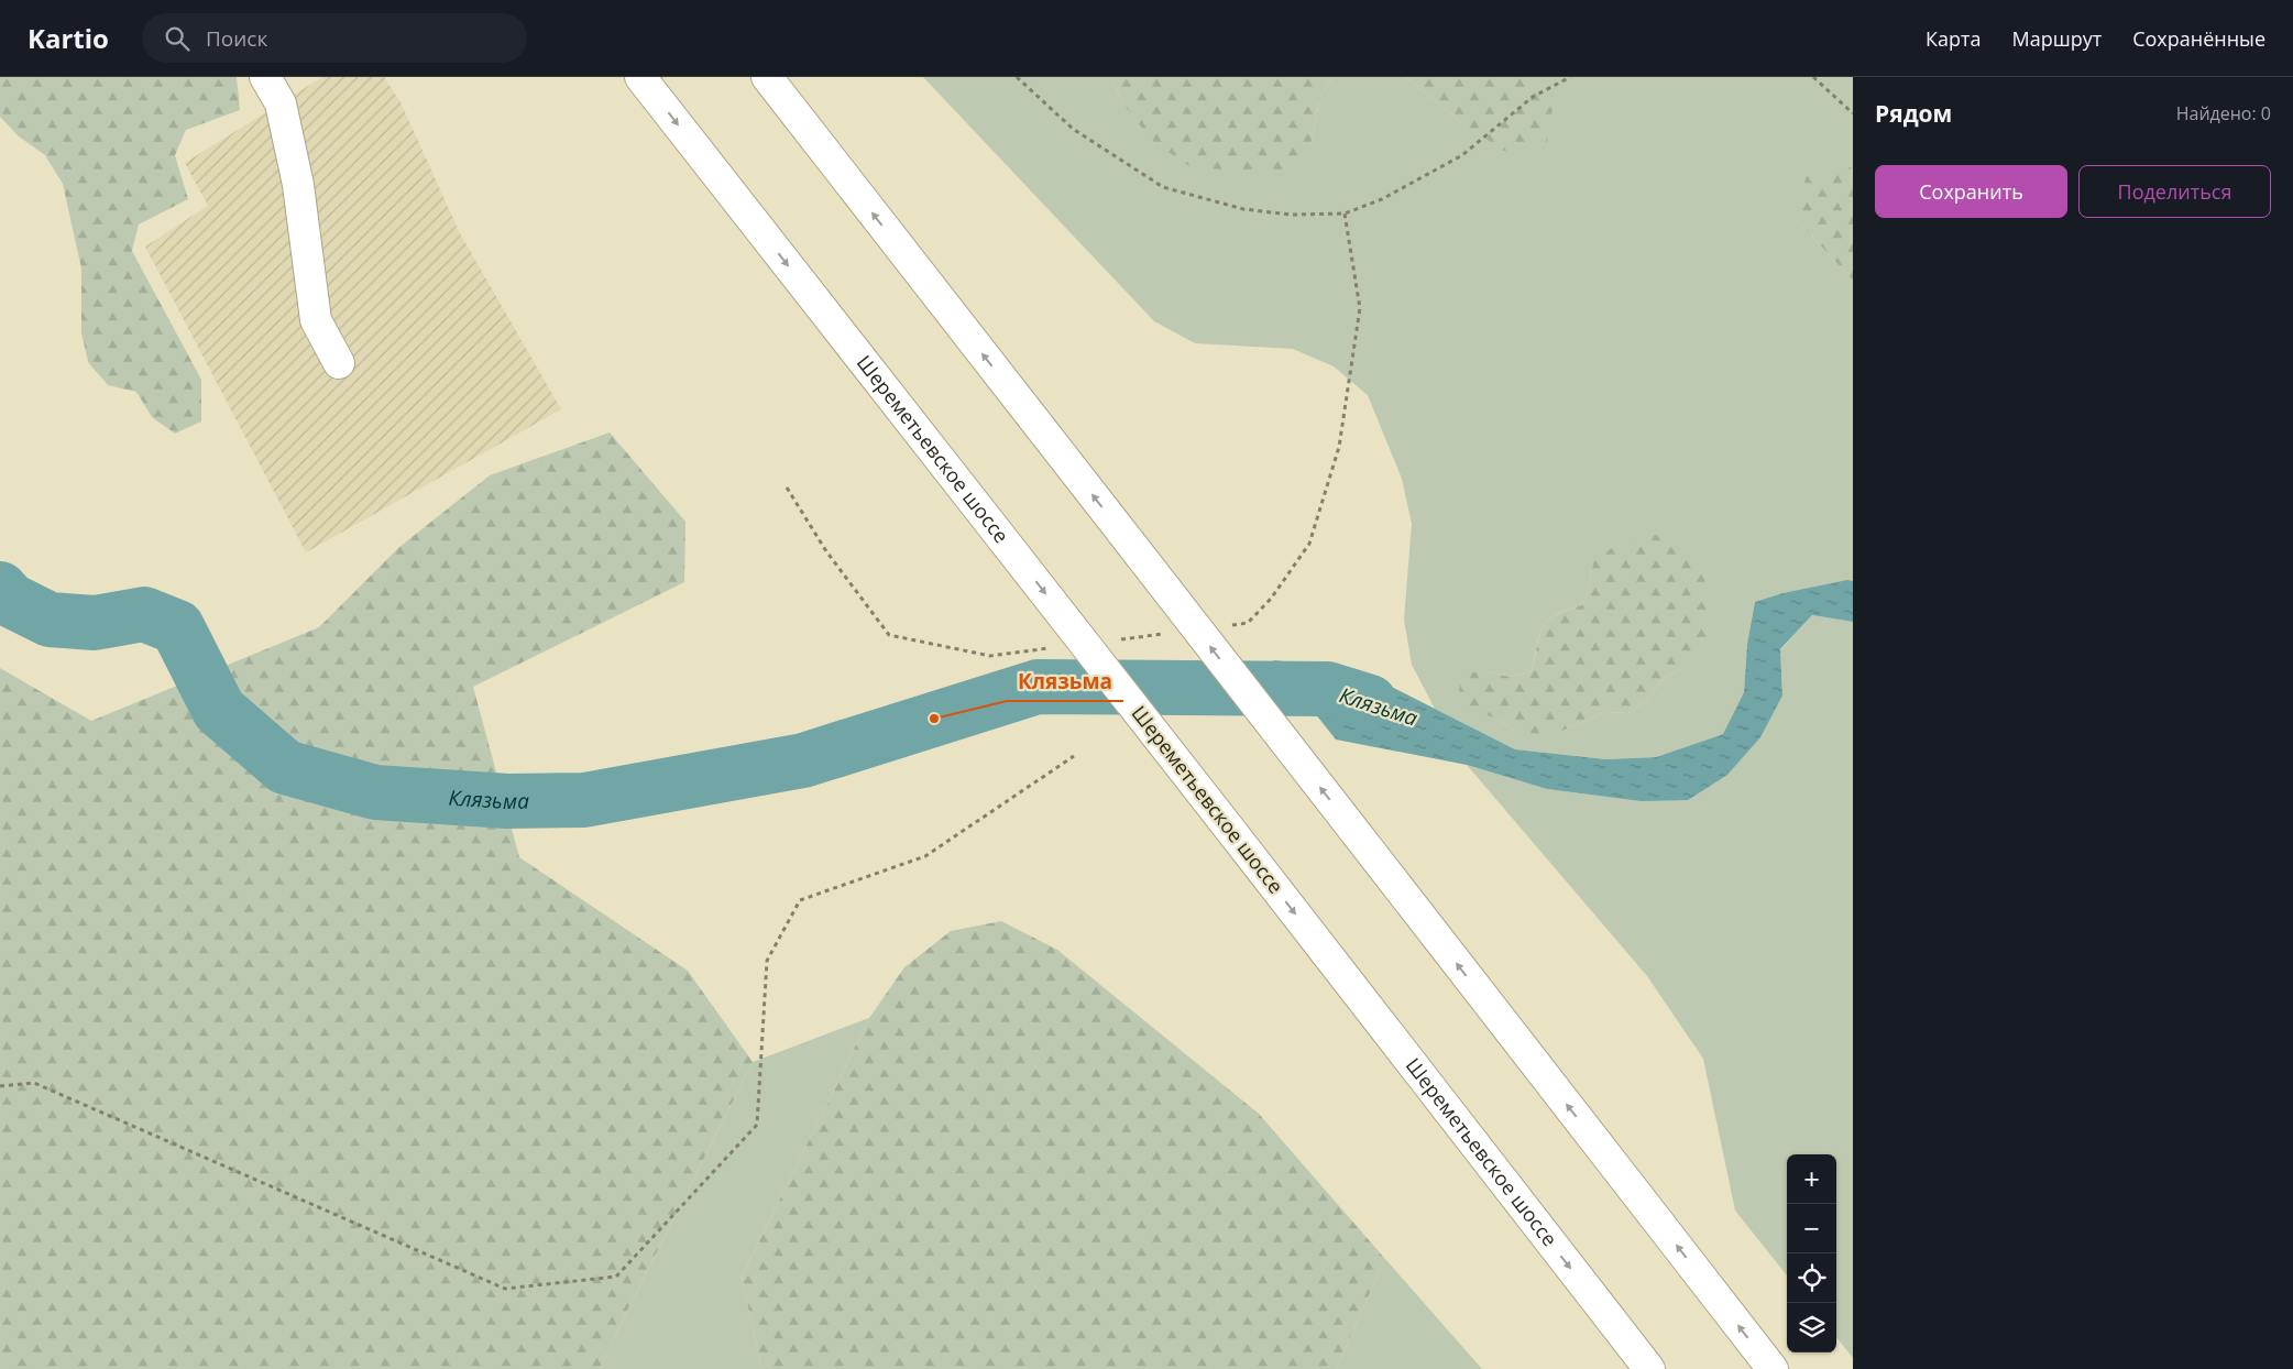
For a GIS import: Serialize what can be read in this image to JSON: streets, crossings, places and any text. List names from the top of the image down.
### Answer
{
  "streets": {
    "main road": ["Шереметьевское шоссе"]
  },
  "water": ["Клязьма"],
  "places": ["Клязьма"],
  "page": {
    "header": "Kartio",
    "search": "Поиск",
    "nav": ["Карта", "Маршрут", "Сохранённые"],
    "heading": ["Рядом", "Найдено: 0"],
    "buttons": ["Сохранить", "Поделиться"],
    "map_buttons": ["+", "−"]
  }
}
